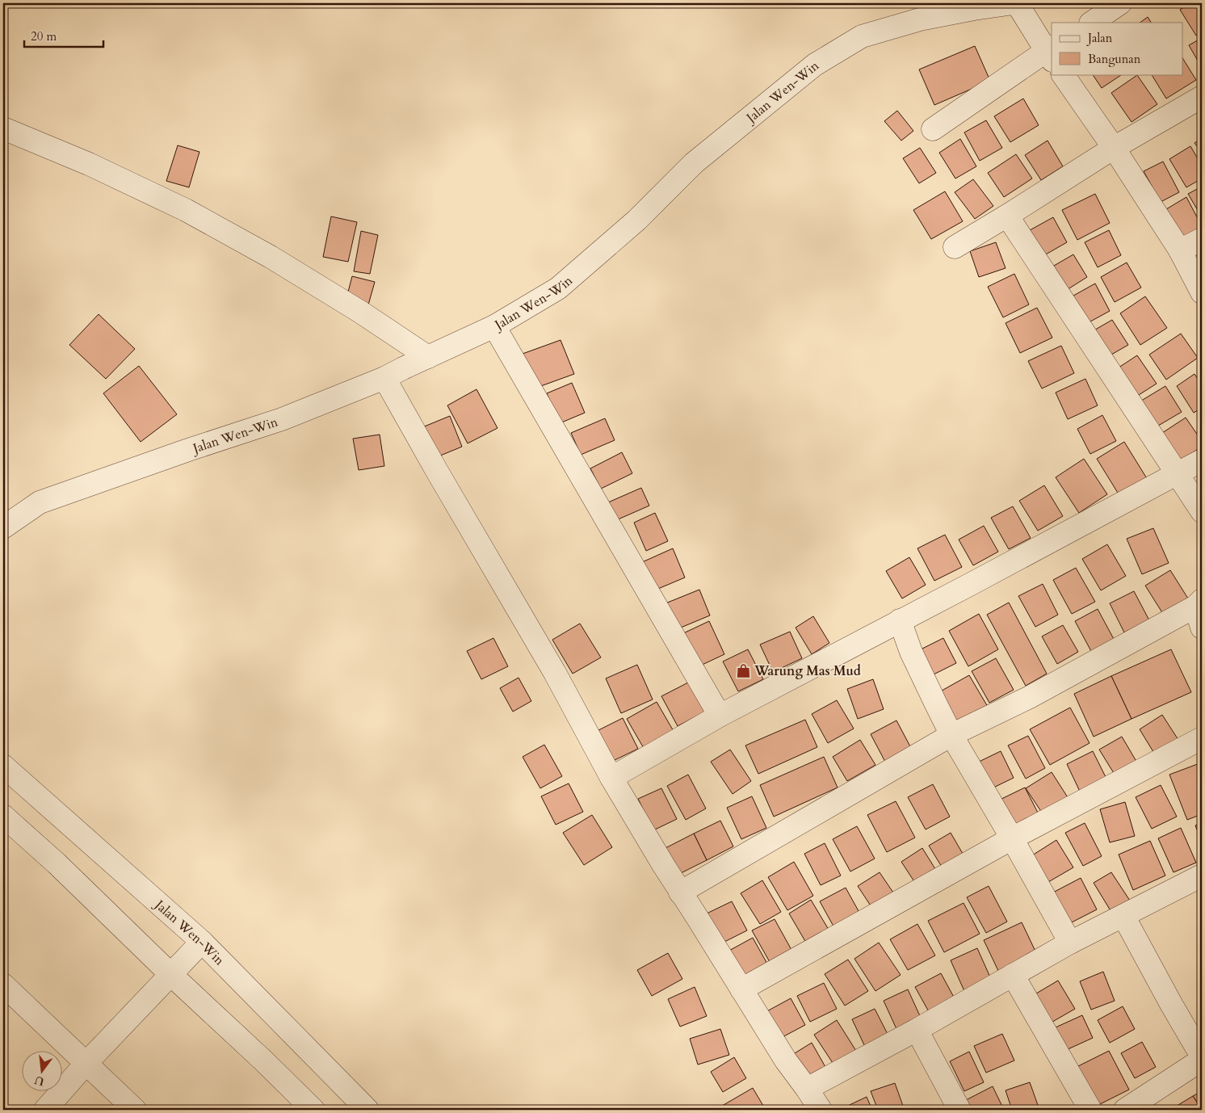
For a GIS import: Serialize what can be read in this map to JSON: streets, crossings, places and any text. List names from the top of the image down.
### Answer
{
  "streets": {
    "street": ["Jalan Wen-Win"]
  },
  "places": {
    "shop": ["Warung Mas Mud"]
  },
  "legend": ["Jalan", "Bangunan"],
  "scale_bar": "20 m",
  "north": "bottom"
}
